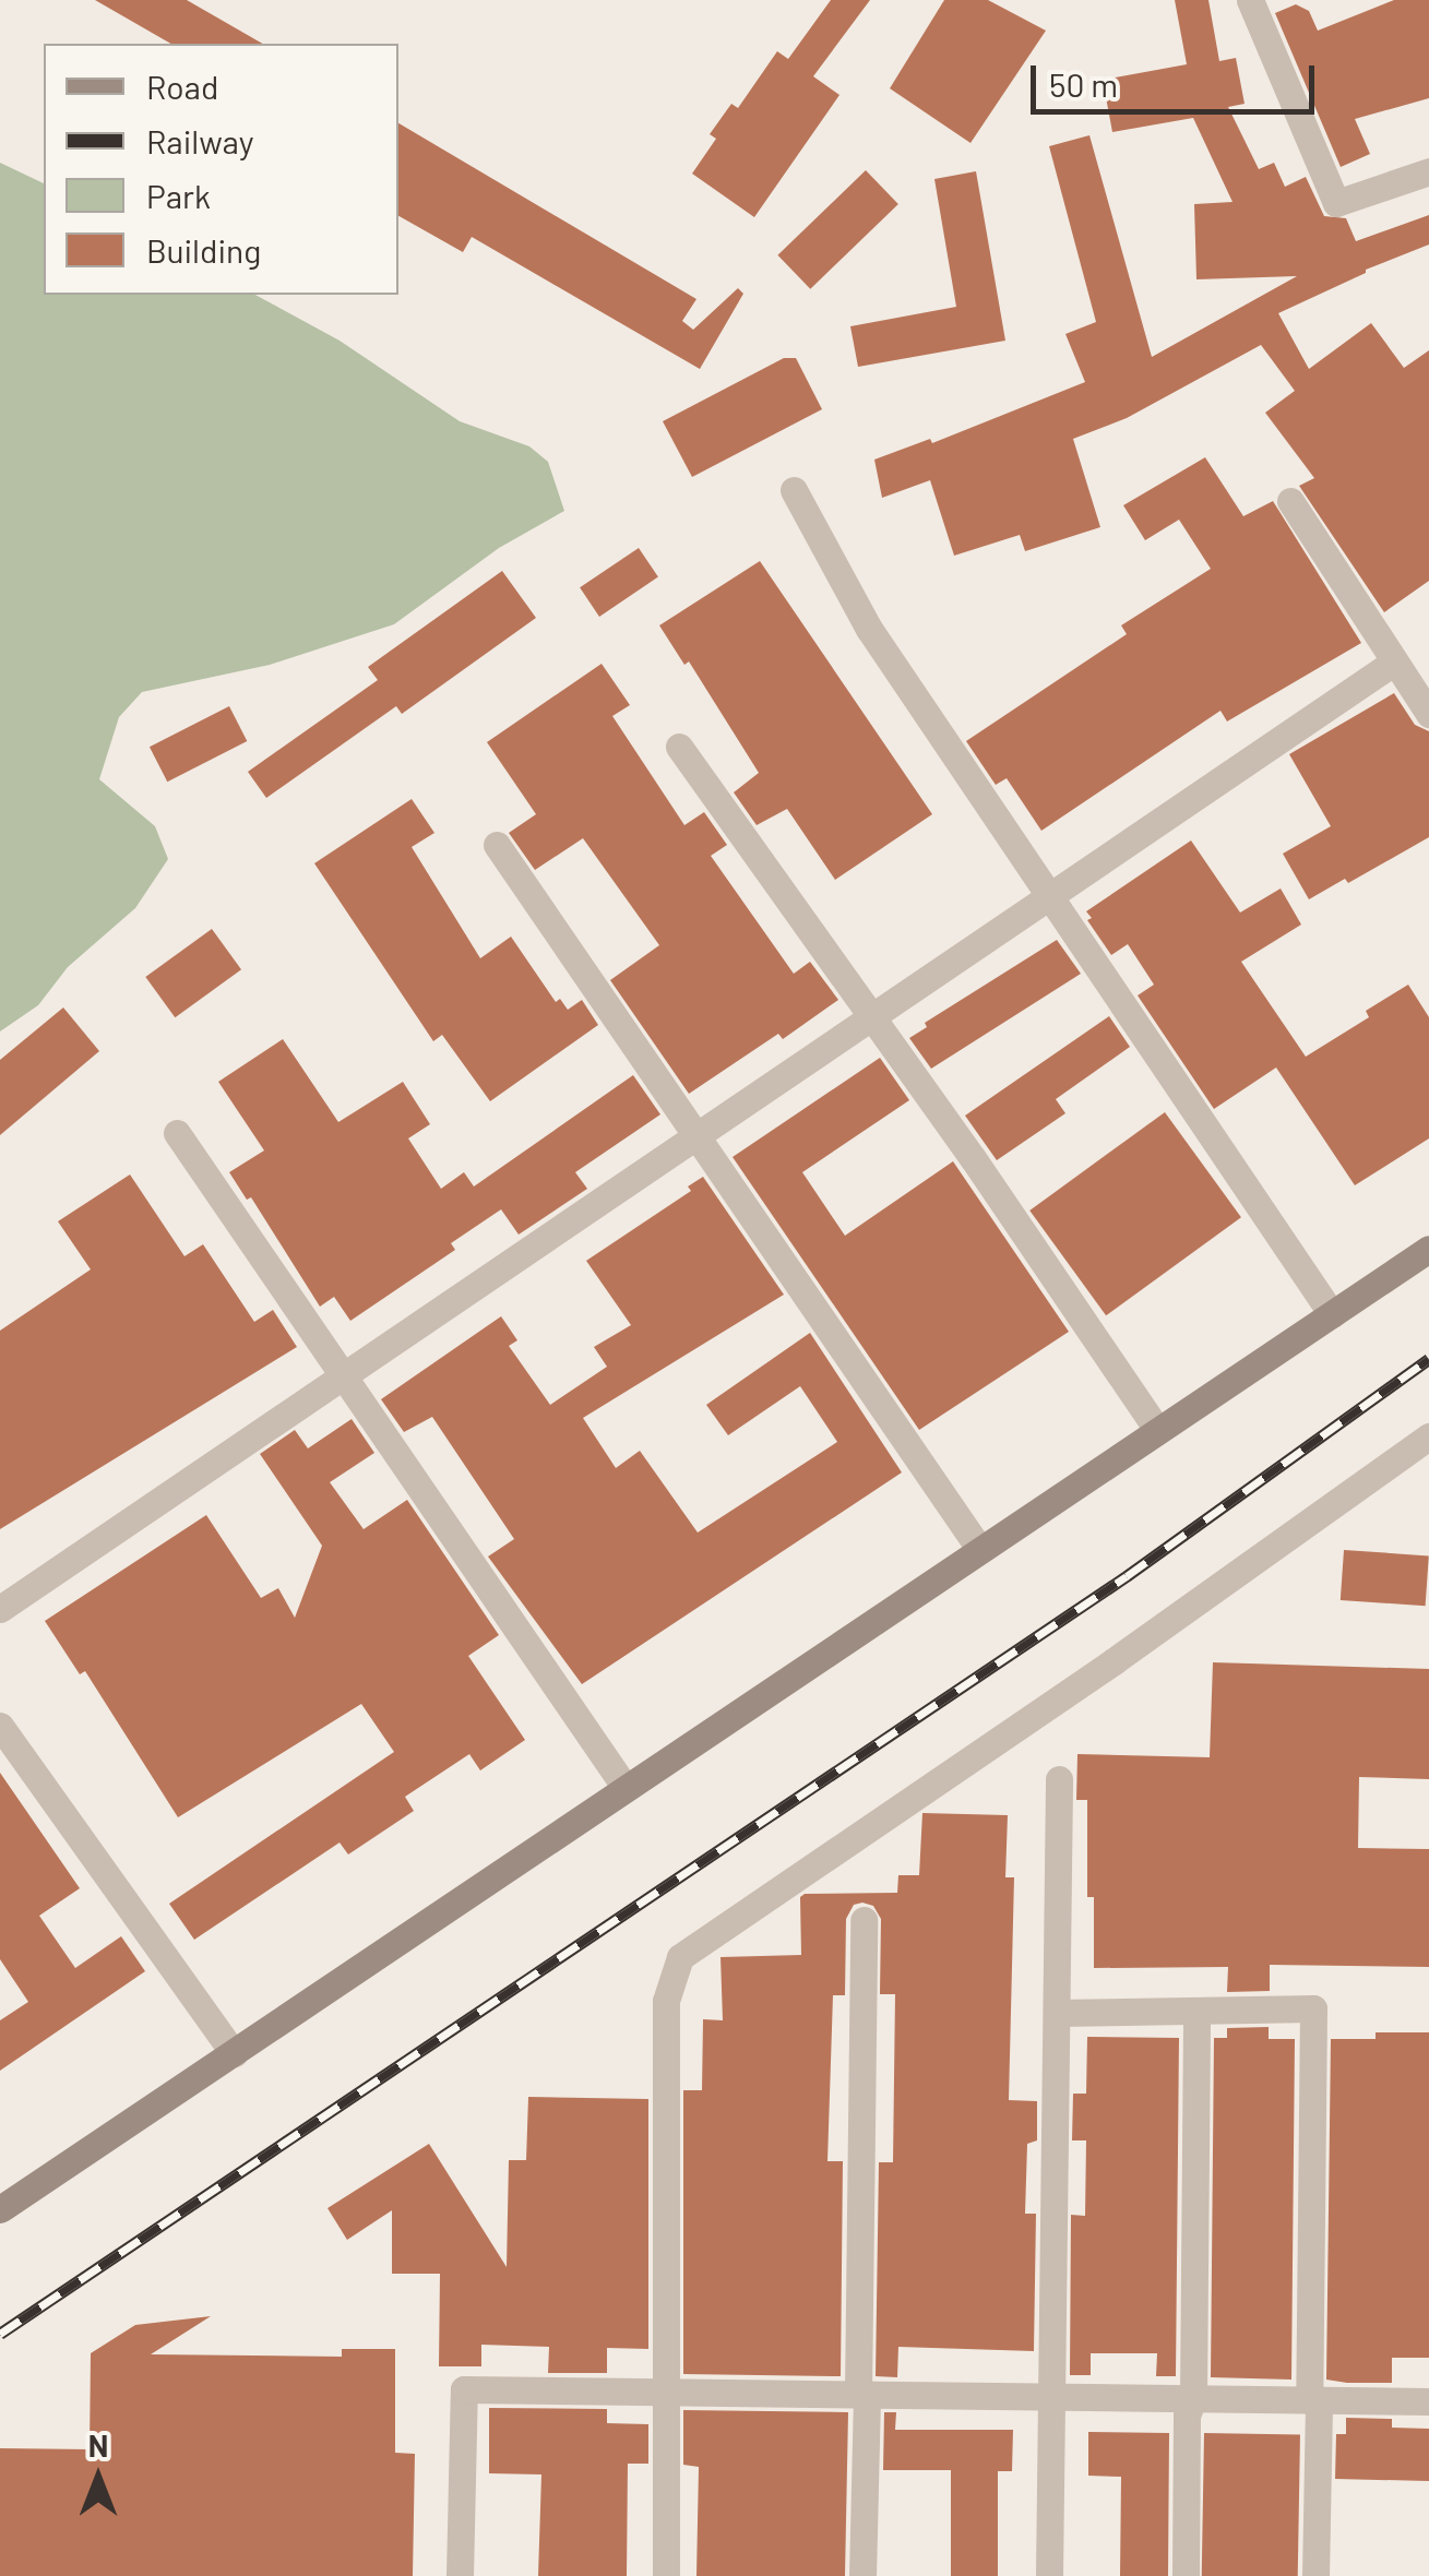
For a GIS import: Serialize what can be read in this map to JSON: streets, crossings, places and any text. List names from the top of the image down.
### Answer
{
  "legend": [
    "Road",
    "Railway",
    "Park",
    "Building"
  ],
  "scale_bar": "50 m",
  "north": "top"
}
